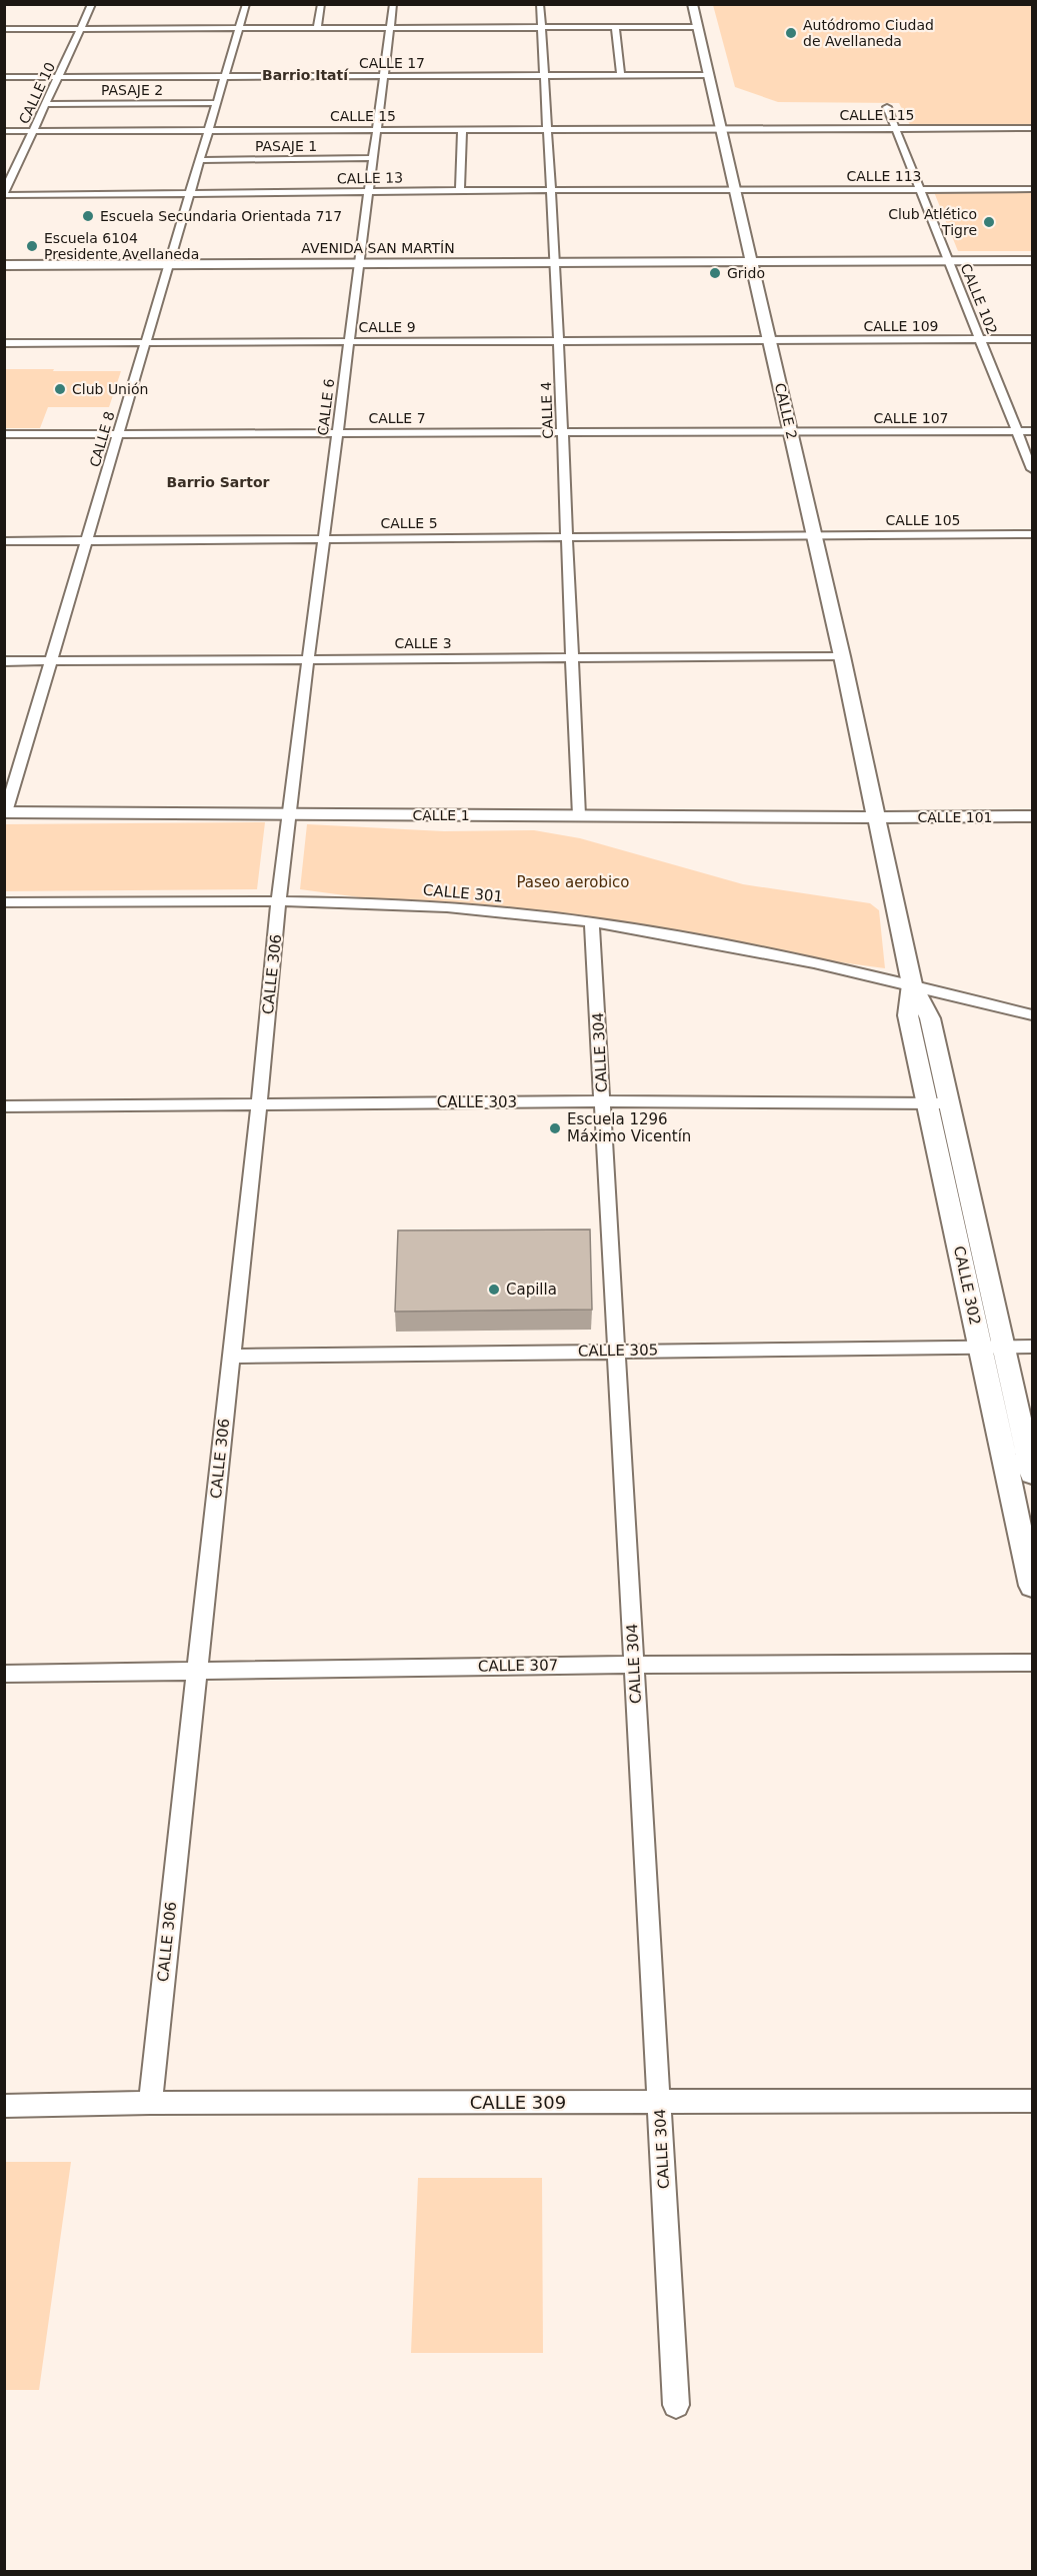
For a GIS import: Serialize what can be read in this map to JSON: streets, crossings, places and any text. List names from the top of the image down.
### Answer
{
  "streets": {
    "street": [
      "CALLE 17",
      "PASAJE 2",
      "CALLE 10",
      "CALLE 115",
      "CALLE 15",
      "PASAJE 1",
      "CALLE 113",
      "CALLE 13",
      "AVENIDA SAN MARTÍN",
      "CALLE 102",
      "CALLE 109",
      "CALLE 9",
      "CALLE 6",
      "CALLE 4",
      "CALLE 2",
      "CALLE 7",
      "CALLE 107",
      "CALLE 8",
      "CALLE 105",
      "CALLE 5",
      "CALLE 3",
      "CALLE 1",
      "CALLE 101",
      "CALLE 301",
      "CALLE 306",
      "CALLE 304",
      "CALLE 303",
      "CALLE 302",
      "CALLE 305",
      "CALLE 307",
      "CALLE 309"
    ]
  },
  "crossings": [
    ["CALLE 17", "CALLE 10"],
    ["CALLE 17", "CALLE 6"],
    ["CALLE 17", "CALLE 4"],
    ["CALLE 17", "CALLE 2"],
    ["CALLE 17", "CALLE 8"],
    ["PASAJE 2", "CALLE 10"],
    ["PASAJE 2", "CALLE 8"],
    ["CALLE 10", "CALLE 15"],
    ["CALLE 10", "CALLE 13"],
    ["CALLE 115", "CALLE 15"],
    ["CALLE 115", "CALLE 102"],
    ["CALLE 115", "CALLE 2"],
    ["CALLE 15", "CALLE 6"],
    ["CALLE 15", "CALLE 4"],
    ["CALLE 15", "CALLE 2"],
    ["CALLE 15", "CALLE 8"],
    ["PASAJE 1", "CALLE 6"],
    ["PASAJE 1", "CALLE 8"],
    ["CALLE 113", "CALLE 13"],
    ["CALLE 113", "CALLE 102"],
    ["CALLE 113", "CALLE 2"],
    ["CALLE 13", "CALLE 6"],
    ["CALLE 13", "CALLE 4"],
    ["CALLE 13", "CALLE 2"],
    ["CALLE 13", "CALLE 8"],
    ["AVENIDA SAN MARTÍN", "CALLE 102"],
    ["AVENIDA SAN MARTÍN", "CALLE 6"],
    ["AVENIDA SAN MARTÍN", "CALLE 4"],
    ["AVENIDA SAN MARTÍN", "CALLE 2"],
    ["AVENIDA SAN MARTÍN", "CALLE 8"],
    ["CALLE 102", "CALLE 109"],
    ["CALLE 102", "CALLE 107"],
    ["CALLE 109", "CALLE 9"],
    ["CALLE 109", "CALLE 2"],
    ["CALLE 9", "CALLE 6"],
    ["CALLE 9", "CALLE 4"],
    ["CALLE 9", "CALLE 2"],
    ["CALLE 9", "CALLE 8"],
    ["CALLE 6", "CALLE 7"],
    ["CALLE 6", "CALLE 5"],
    ["CALLE 6", "CALLE 3"],
    ["CALLE 6", "CALLE 1"],
    ["CALLE 6", "CALLE 306"],
    ["CALLE 4", "CALLE 7"],
    ["CALLE 4", "CALLE 5"],
    ["CALLE 4", "CALLE 3"],
    ["CALLE 4", "CALLE 1"],
    ["CALLE 2", "CALLE 7"],
    ["CALLE 2", "CALLE 107"],
    ["CALLE 2", "CALLE 105"],
    ["CALLE 2", "CALLE 5"],
    ["CALLE 2", "CALLE 3"],
    ["CALLE 2", "CALLE 1"],
    ["CALLE 2", "CALLE 101"],
    ["CALLE 2", "CALLE 302"],
    ["CALLE 7", "CALLE 107"],
    ["CALLE 7", "CALLE 8"],
    ["CALLE 8", "CALLE 5"],
    ["CALLE 8", "CALLE 3"],
    ["CALLE 8", "CALLE 1"],
    ["CALLE 105", "CALLE 5"],
    ["CALLE 1", "CALLE 101"],
    ["CALLE 1", "CALLE 306"],
    ["CALLE 1", "CALLE 302"],
    ["CALLE 101", "CALLE 302"],
    ["CALLE 301", "CALLE 306"],
    ["CALLE 301", "CALLE 304"],
    ["CALLE 301", "CALLE 302"],
    ["CALLE 306", "CALLE 303"],
    ["CALLE 306", "CALLE 305"],
    ["CALLE 306", "CALLE 307"],
    ["CALLE 306", "CALLE 309"],
    ["CALLE 304", "CALLE 303"],
    ["CALLE 304", "CALLE 305"],
    ["CALLE 304", "CALLE 307"],
    ["CALLE 304", "CALLE 309"],
    ["CALLE 303", "CALLE 302"],
    ["CALLE 302", "CALLE 305"]
  ],
  "districts": ["Barrio Itatí", "Barrio Sartor"],
  "parks": ["Paseo aerobico"],
  "places": [
    "Autódromo Ciudad de Avellaneda",
    "Escuela Secundaria Orientada 717",
    "Club Atlético Tigre",
    "Escuela 6104 Presidente Avellaneda",
    "Grido",
    "Club Unión",
    "Escuela 1296 Máximo Vicentín",
    "Capilla"
  ]
}
